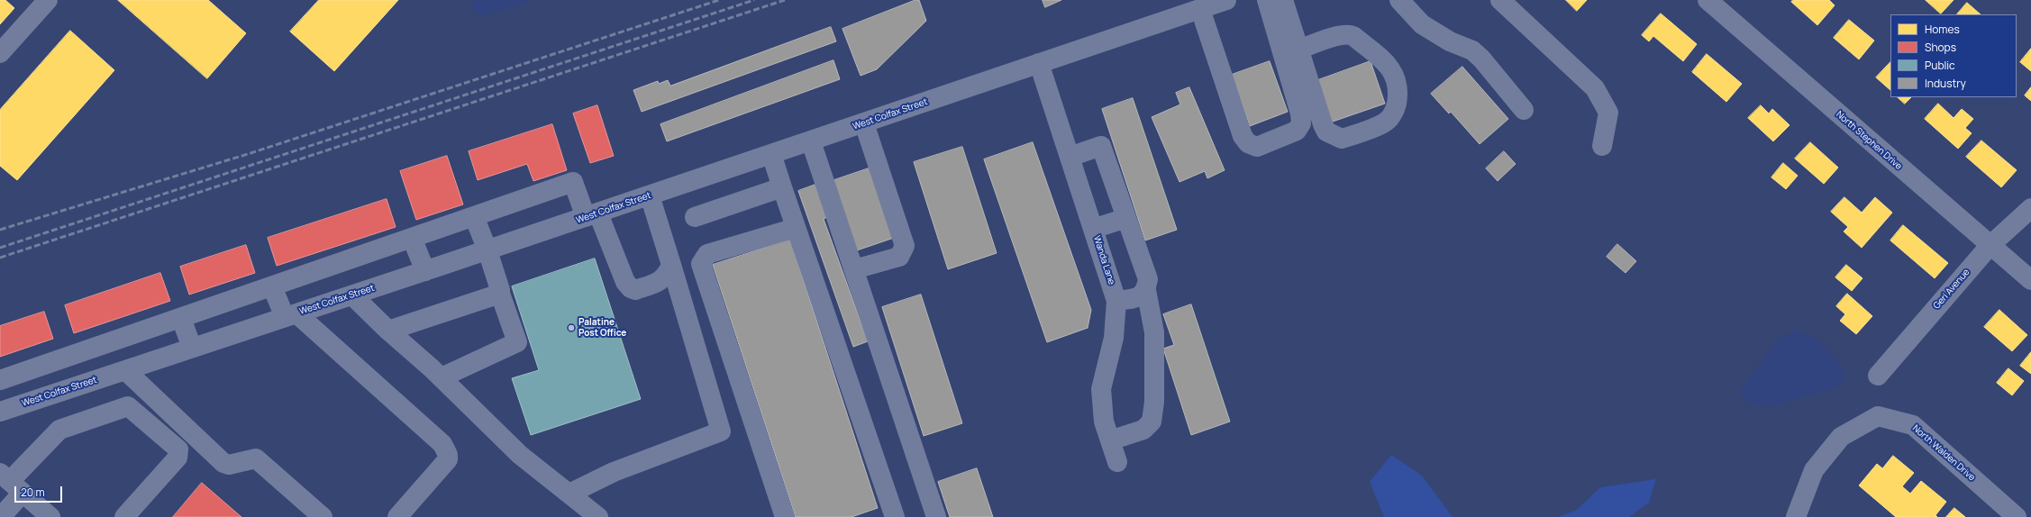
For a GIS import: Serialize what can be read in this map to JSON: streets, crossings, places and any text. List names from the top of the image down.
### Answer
{
  "streets": {
    "street": [
      "West Colfax Street",
      "North Stephen Drive",
      "Wanda Lane",
      "Geri Avenue",
      "North Walden Drive"
    ]
  },
  "crossings": [
    ["West Colfax Street", "Wanda Lane"],
    ["North Stephen Drive", "Geri Avenue"]
  ],
  "places": ["Palatine Post Office"],
  "legend": [
    "Homes",
    "Shops",
    "Public",
    "Industry"
  ],
  "scale_bar": "20 m"
}
